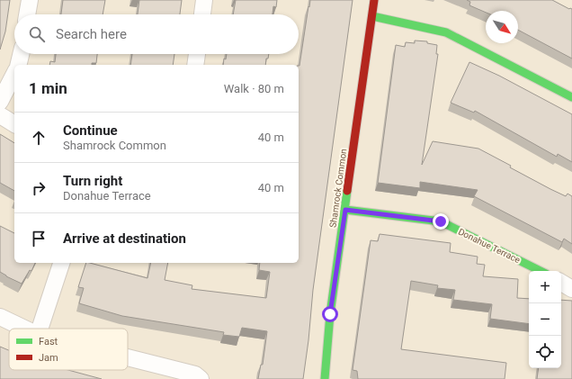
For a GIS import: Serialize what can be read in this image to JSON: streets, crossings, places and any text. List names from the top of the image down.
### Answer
{
  "streets": {
    "street": ["Shamrock Common", "Donahue Terrace"]
  },
  "crossings": [
    ["Shamrock Common", "Donahue Terrace"]
  ],
  "legend": ["Fast", "Jam"],
  "north": "bottom right",
  "page": {
    "search": "Search here",
    "heading": ["1 min", "Walk · 80 m"],
    "list": [
      ["Continue", "Shamrock Common", "40 m"],
      ["Turn right", "Donahue Terrace", "40 m"],
      "Arrive at destination"
    ],
    "map_buttons": ["+", "−"]
  }
}
